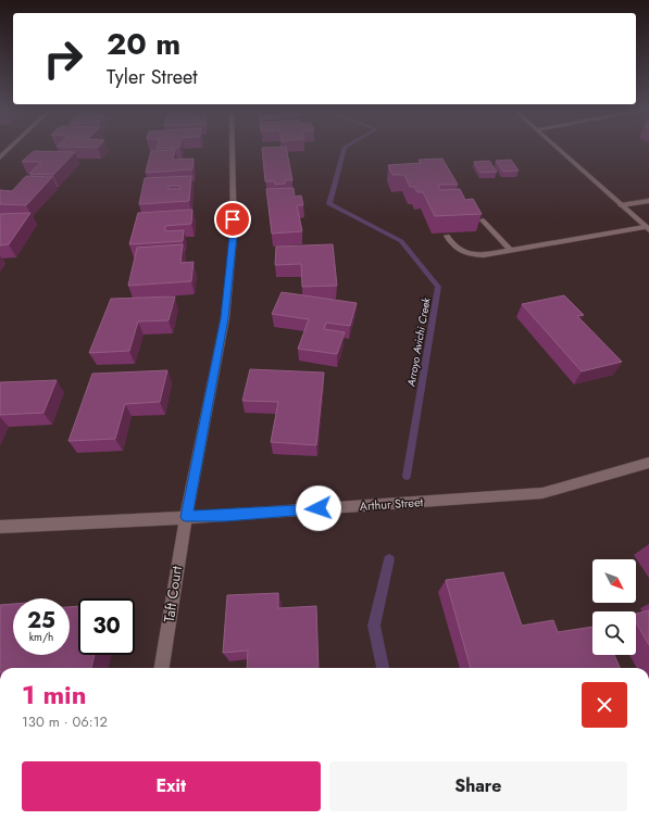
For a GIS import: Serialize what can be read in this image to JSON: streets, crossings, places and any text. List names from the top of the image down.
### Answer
{
  "streets": {
    "street": ["Arthur Street", "Taft Court"]
  },
  "crossings": [
    ["Arthur Street", "Taft Court"]
  ],
  "water": ["Arroyo Avichi Creek"],
  "north": "bottom right",
  "page": {
    "turn": ["20 m", "Tyler Street"],
    "speed": "25 km/h",
    "limit": "30",
    "heading": ["1 min", "130 m · 06:12"],
    "buttons": ["Exit", "Share"]
  }
}
